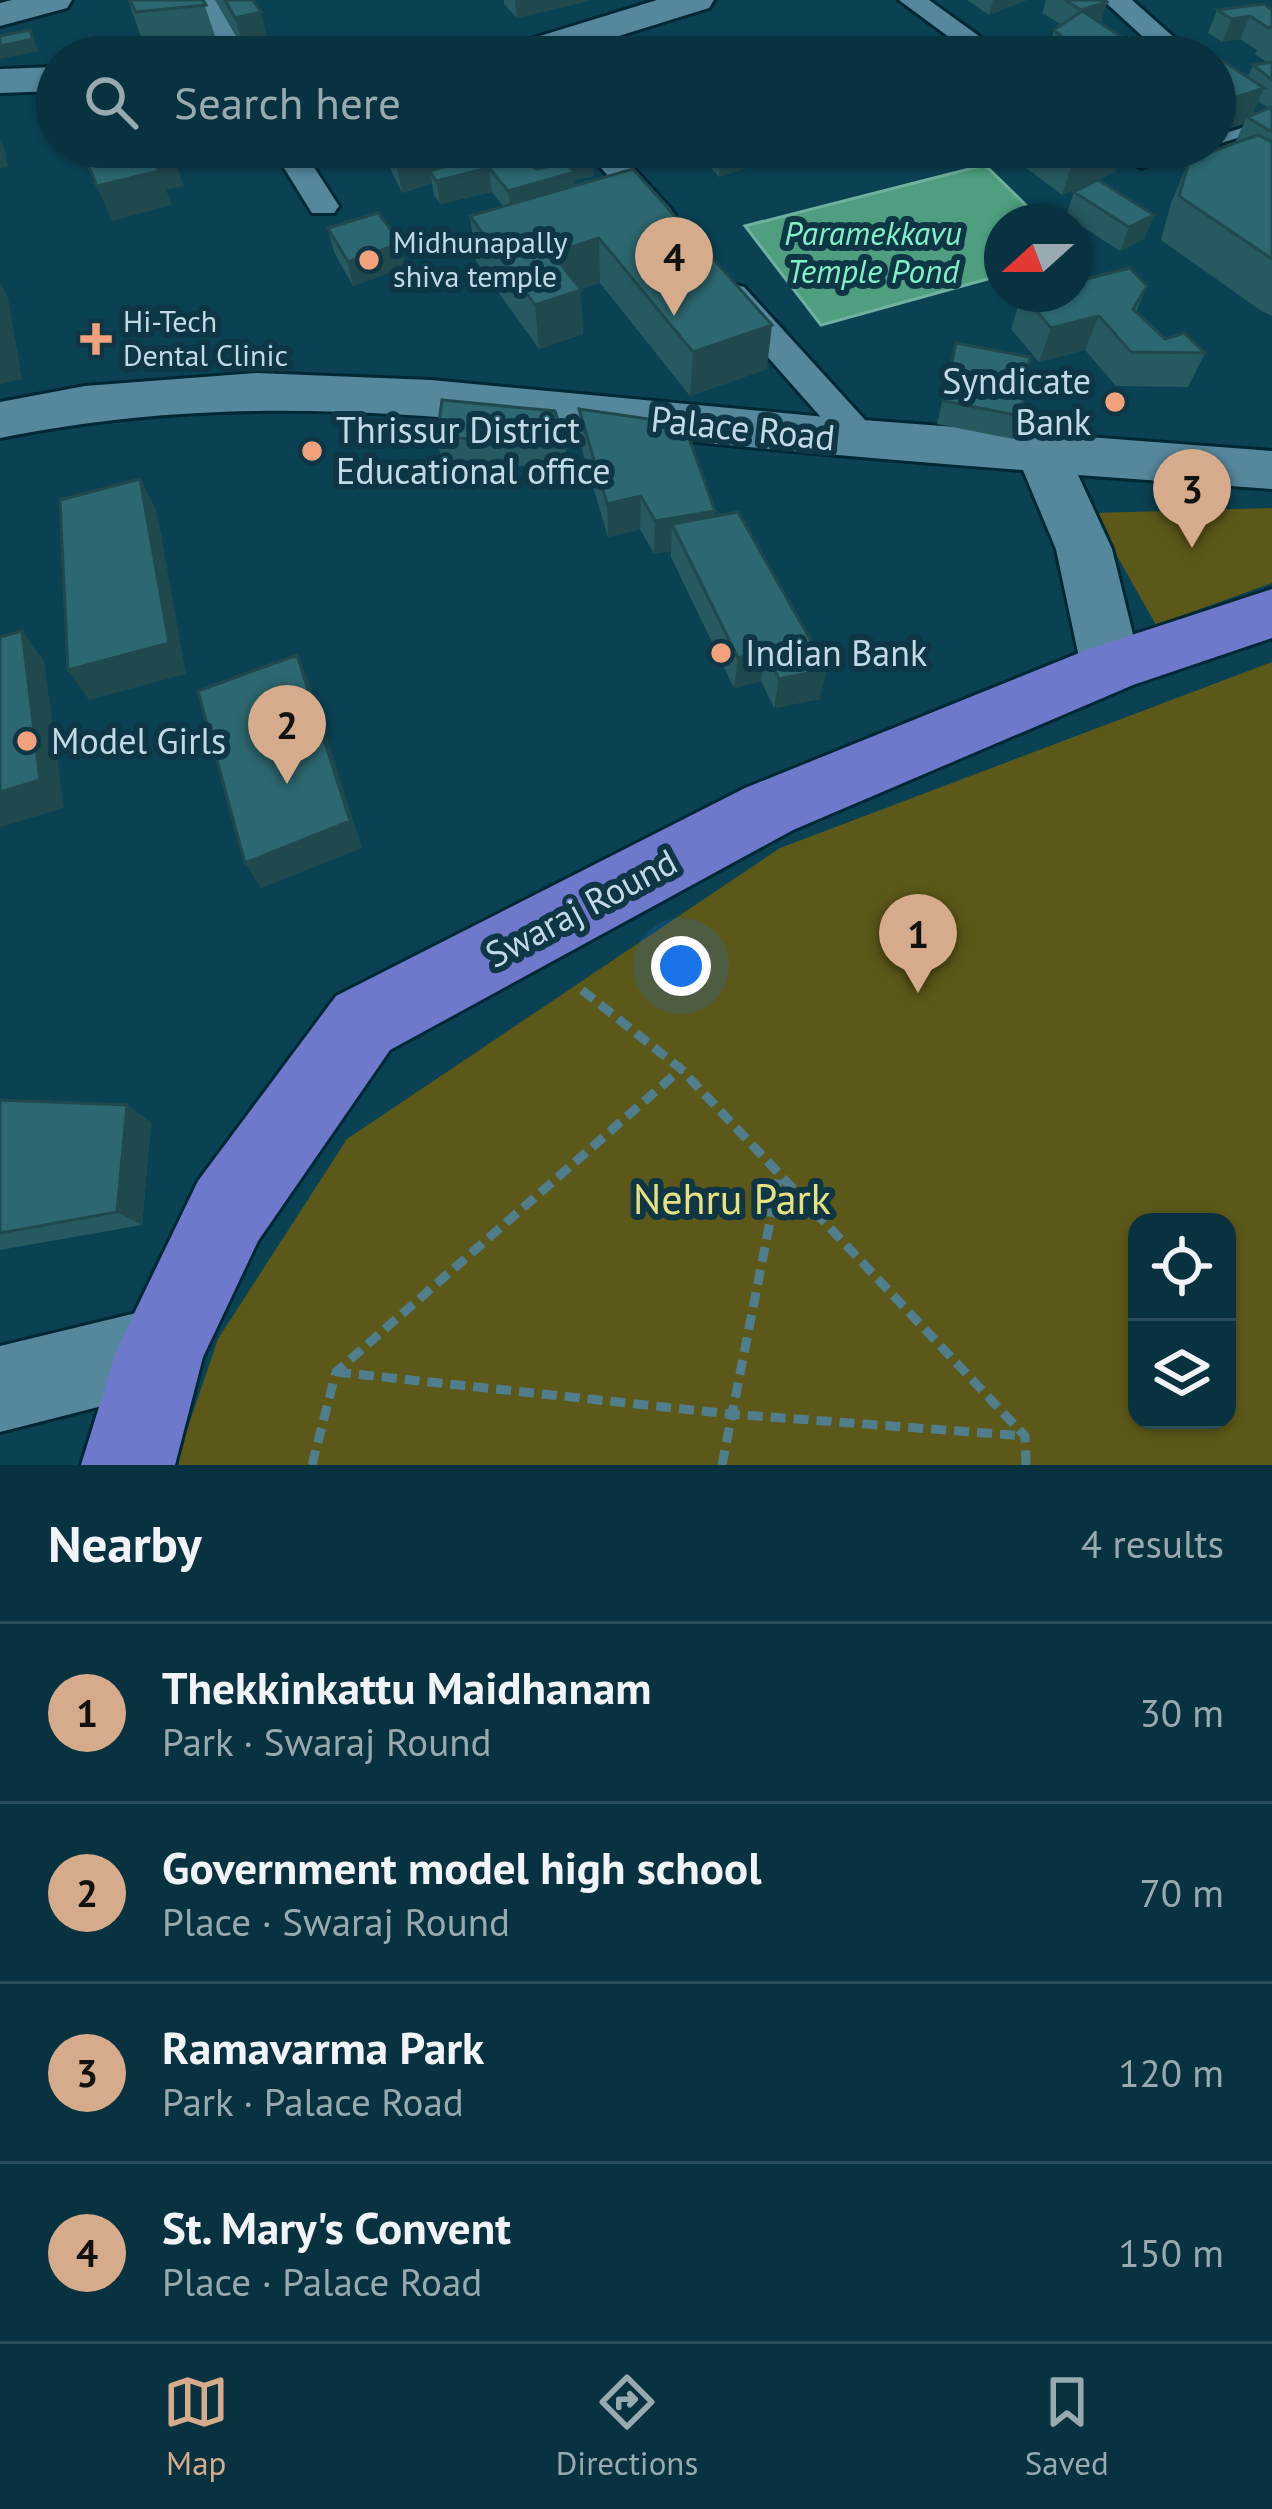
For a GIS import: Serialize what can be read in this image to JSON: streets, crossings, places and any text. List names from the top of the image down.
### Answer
{
  "streets": {
    "main road": ["Palace Road", "Swaraj Round"]
  },
  "water": ["Paramekkavu Temple Pond"],
  "parks": ["Nehru Park"],
  "places": {
    "other": [
      "Midhunapally shiva temple",
      "Syndicate Bank",
      "Thrissur District Educational office",
      "Indian Bank",
      "Model Girls"
    ],
    "health": ["Hi-Tech Dental Clinic"]
  },
  "north": "left",
  "page": {
    "search": "Search here",
    "pins": [
      "4",
      "3",
      "2",
      "1"
    ],
    "heading": ["Nearby", "4 results"],
    "list": [
      {
        "mark": "1",
        "name": "Thekkinkattu Maidhanam",
        "note": "Park · Swaraj Round",
        "value": "30 m"
      },
      {
        "mark": "2",
        "name": "Government model high school",
        "note": "Place · Swaraj Round",
        "value": "70 m"
      },
      {
        "mark": "3",
        "name": "Ramavarma Park",
        "note": "Park · Palace Road",
        "value": "120 m"
      },
      {
        "mark": "4",
        "name": "St. Mary's Convent",
        "note": "Place · Palace Road",
        "value": "150 m"
      }
    ],
    "nav": ["Map", "Directions", "Saved"]
  }
}
